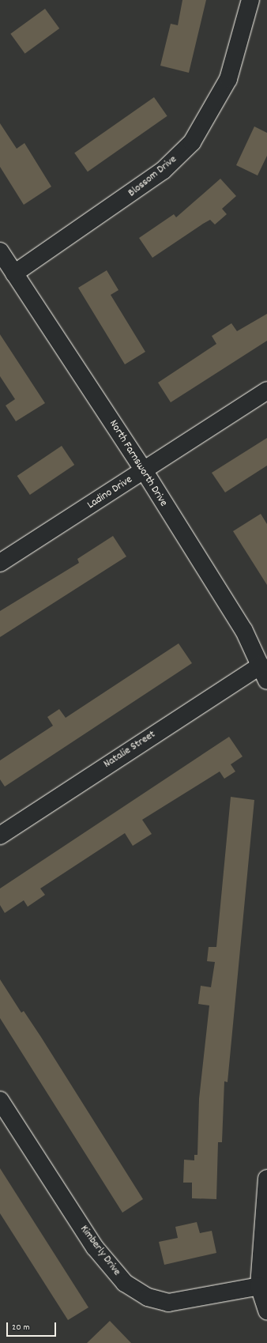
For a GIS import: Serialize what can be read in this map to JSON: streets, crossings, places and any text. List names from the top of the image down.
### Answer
{
  "streets": {
    "street": [
      "Blossom Drive",
      "North Farnsworth Drive",
      "Ladino Drive",
      "Natalie Street",
      "Kimberly Drive"
    ]
  },
  "crossings": [
    ["Blossom Drive", "North Farnsworth Drive"],
    ["North Farnsworth Drive", "Ladino Drive"],
    ["North Farnsworth Drive", "Natalie Street"]
  ],
  "scale_bar": "20 m"
}
